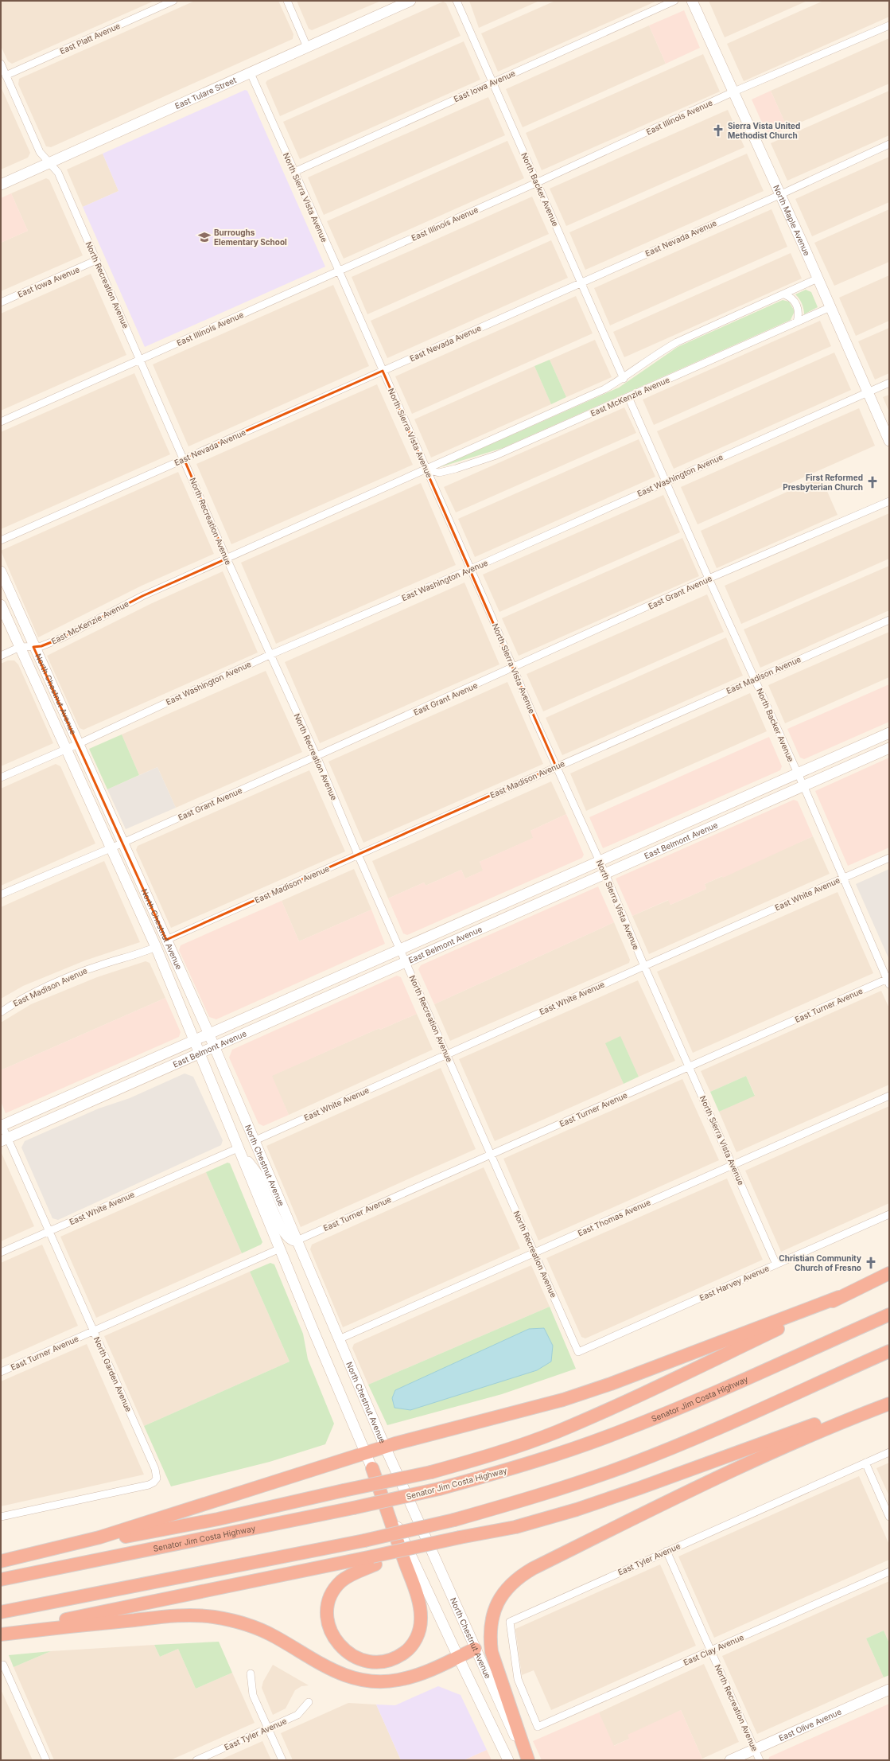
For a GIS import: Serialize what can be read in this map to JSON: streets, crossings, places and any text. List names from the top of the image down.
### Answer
{
  "streets": {
    "highway": ["Senator Jim Costa Highway"],
    "main road": [
      "East Tulare Street",
      "North Maple Avenue",
      "North Chestnut Avenue",
      "East Belmont Avenue",
      "East Olive Avenue"
    ],
    "street": [
      "East Platt Avenue",
      "East Iowa Avenue",
      "East Illinois Avenue",
      "North Backer Avenue",
      "North Sierra Vista Avenue",
      "East Nevada Avenue",
      "North Recreation Avenue",
      "East McKenzie Avenue",
      "East Washington Avenue",
      "East Grant Avenue",
      "East Madison Avenue",
      "East White Avenue",
      "East Turner Avenue",
      "East Thomas Avenue",
      "East Harvey Avenue",
      "North Garden Avenue",
      "East Tyler Avenue",
      "East Clay Avenue"
    ]
  },
  "crossings": [
    ["East Platt Avenue", "North Recreation Avenue"],
    ["East Iowa Avenue", "North Backer Avenue"],
    ["East Iowa Avenue", "North Sierra Vista Avenue"],
    ["East Iowa Avenue", "North Recreation Avenue"],
    ["East Tulare Street", "North Sierra Vista Avenue"],
    ["East Tulare Street", "North Recreation Avenue"],
    ["East Illinois Avenue", "North Backer Avenue"],
    ["East Illinois Avenue", "North Sierra Vista Avenue"],
    ["East Illinois Avenue", "North Maple Avenue"],
    ["East Illinois Avenue", "North Recreation Avenue"],
    ["North Backer Avenue", "East Nevada Avenue"],
    ["North Backer Avenue", "East McKenzie Avenue"],
    ["North Backer Avenue", "East Washington Avenue"],
    ["North Backer Avenue", "East Grant Avenue"],
    ["North Backer Avenue", "East Madison Avenue"],
    ["North Backer Avenue", "East Belmont Avenue"],
    ["North Backer Avenue", "East White Avenue"],
    ["North Backer Avenue", "East Turner Avenue"],
    ["North Sierra Vista Avenue", "East Nevada Avenue"],
    ["North Sierra Vista Avenue", "East McKenzie Avenue"],
    ["North Sierra Vista Avenue", "East Washington Avenue"],
    ["North Sierra Vista Avenue", "East Grant Avenue"],
    ["North Sierra Vista Avenue", "East Madison Avenue"],
    ["North Sierra Vista Avenue", "East Belmont Avenue"],
    ["North Sierra Vista Avenue", "East White Avenue"],
    ["North Sierra Vista Avenue", "East Turner Avenue"],
    ["North Sierra Vista Avenue", "East Thomas Avenue"],
    ["North Sierra Vista Avenue", "East Harvey Avenue"],
    ["North Maple Avenue", "East Nevada Avenue"],
    ["North Maple Avenue", "East McKenzie Avenue"],
    ["North Maple Avenue", "East Washington Avenue"],
    ["East Nevada Avenue", "North Recreation Avenue"],
    ["North Recreation Avenue", "East McKenzie Avenue"],
    ["North Recreation Avenue", "East Washington Avenue"],
    ["North Recreation Avenue", "East Grant Avenue"],
    ["North Recreation Avenue", "East Madison Avenue"],
    ["North Recreation Avenue", "East Belmont Avenue"],
    ["North Recreation Avenue", "East White Avenue"],
    ["North Recreation Avenue", "East Turner Avenue"],
    ["North Recreation Avenue", "East Thomas Avenue"],
    ["North Recreation Avenue", "East Harvey Avenue"],
    ["North Recreation Avenue", "East Tyler Avenue"],
    ["North Recreation Avenue", "East Clay Avenue"],
    ["North Recreation Avenue", "East Olive Avenue"],
    ["East McKenzie Avenue", "North Chestnut Avenue"],
    ["East Washington Avenue", "North Chestnut Avenue"],
    ["East Grant Avenue", "North Chestnut Avenue"],
    ["East Madison Avenue", "North Chestnut Avenue"],
    ["North Chestnut Avenue", "East Belmont Avenue"],
    ["North Chestnut Avenue", "East White Avenue"],
    ["North Chestnut Avenue", "East Turner Avenue"],
    ["North Chestnut Avenue", "East Thomas Avenue"],
    ["East Belmont Avenue", "North Garden Avenue"],
    ["East White Avenue", "North Garden Avenue"],
    ["East Turner Avenue", "North Garden Avenue"],
    ["East Tyler Avenue", "East Clay Avenue"]
  ],
  "places": {
    "church": ["Sierra Vista United Methodist Church", "First Reformed Presbyterian Church", "Christian Community Church of Fresno"],
    "school or university": ["Burroughs Elementary School"]
  }
}
